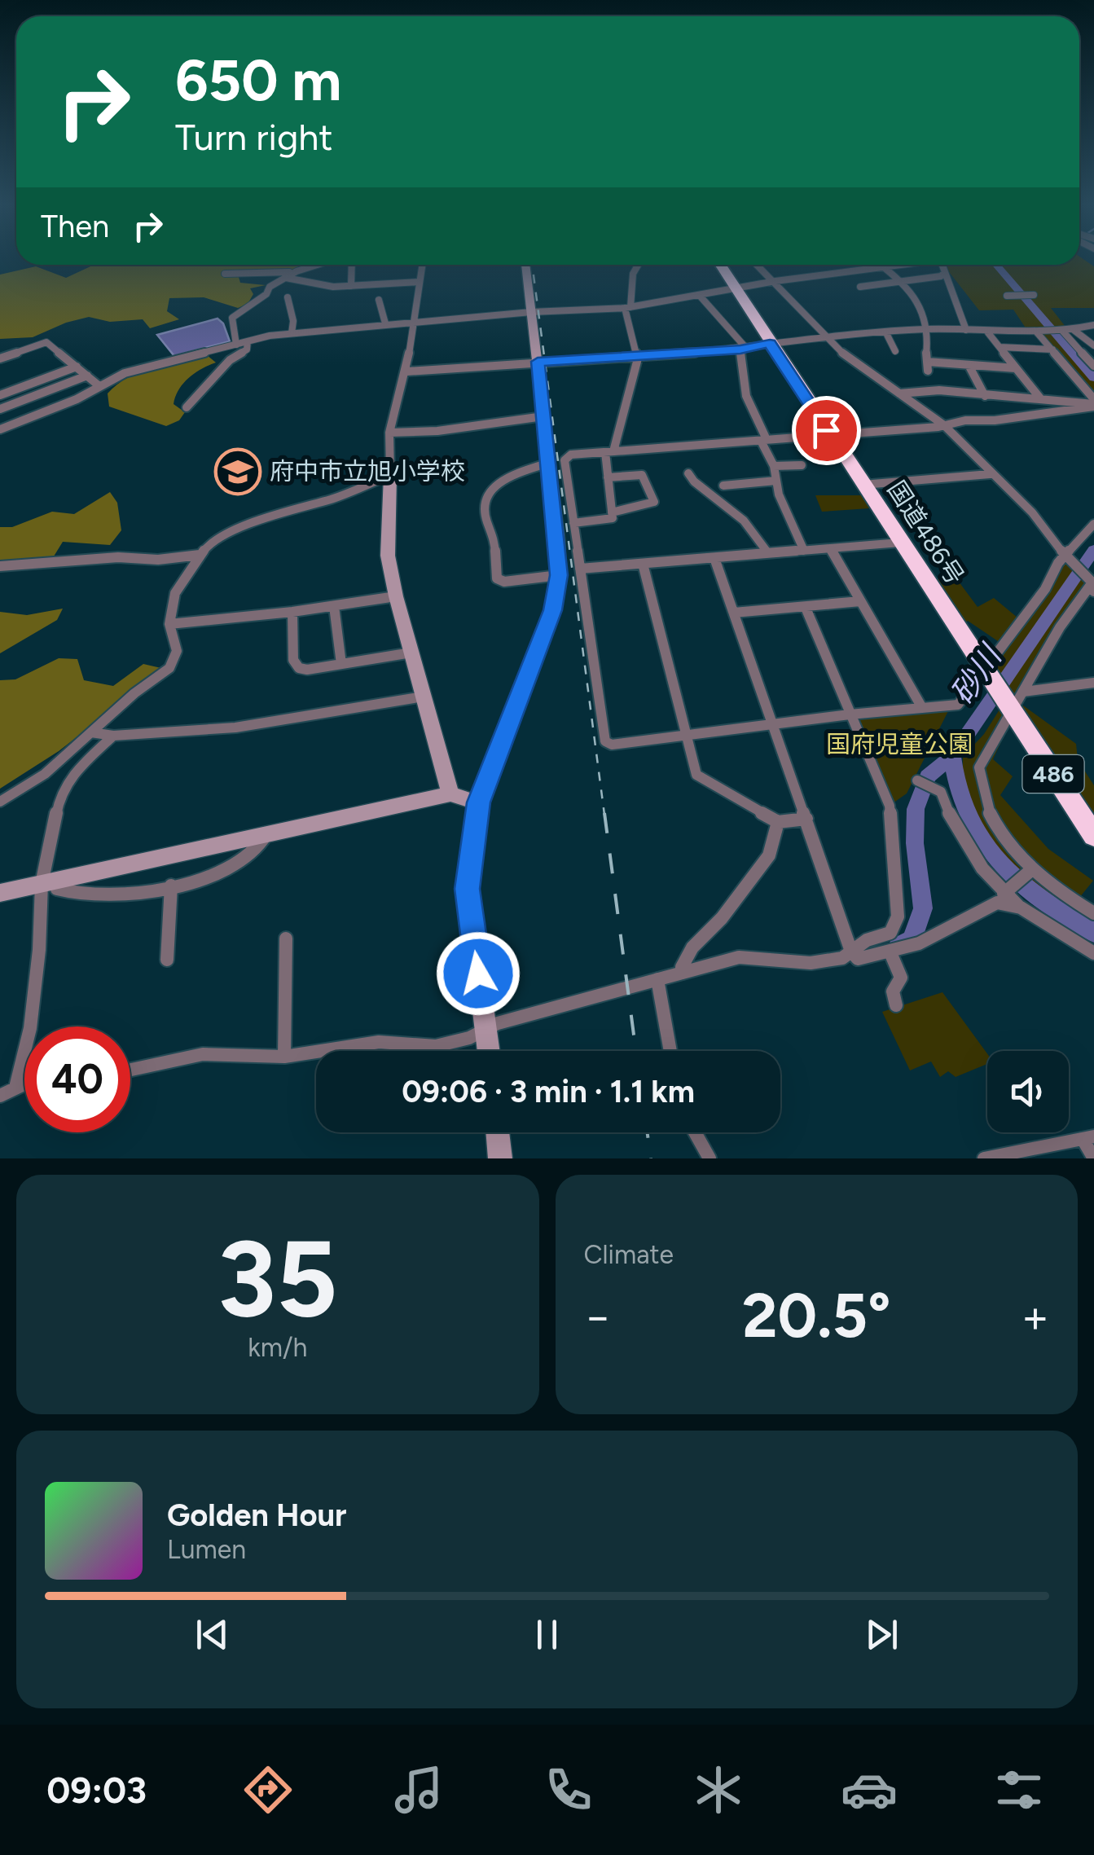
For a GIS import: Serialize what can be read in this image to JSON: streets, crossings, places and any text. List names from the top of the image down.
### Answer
{
  "streets": {
    "highway": ["国道486号", "486"]
  },
  "water": ["砂川"],
  "parks": ["国府児童公園"],
  "places": {
    "school or university": ["府中市立旭小学校"]
  },
  "page": {
    "turn": ["650 m", "Turn right"],
    "then": "Then",
    "limit": "40",
    "trip": "09:06 · 3 min · 1.1 km",
    "tile": [
      ["35", "km/h"],
      "Climate"
    ],
    "heat": ["−", "20.5°", "+"],
    "song": ["Golden Hour", "Lumen"],
    "tabs": "09:03"
  }
}
